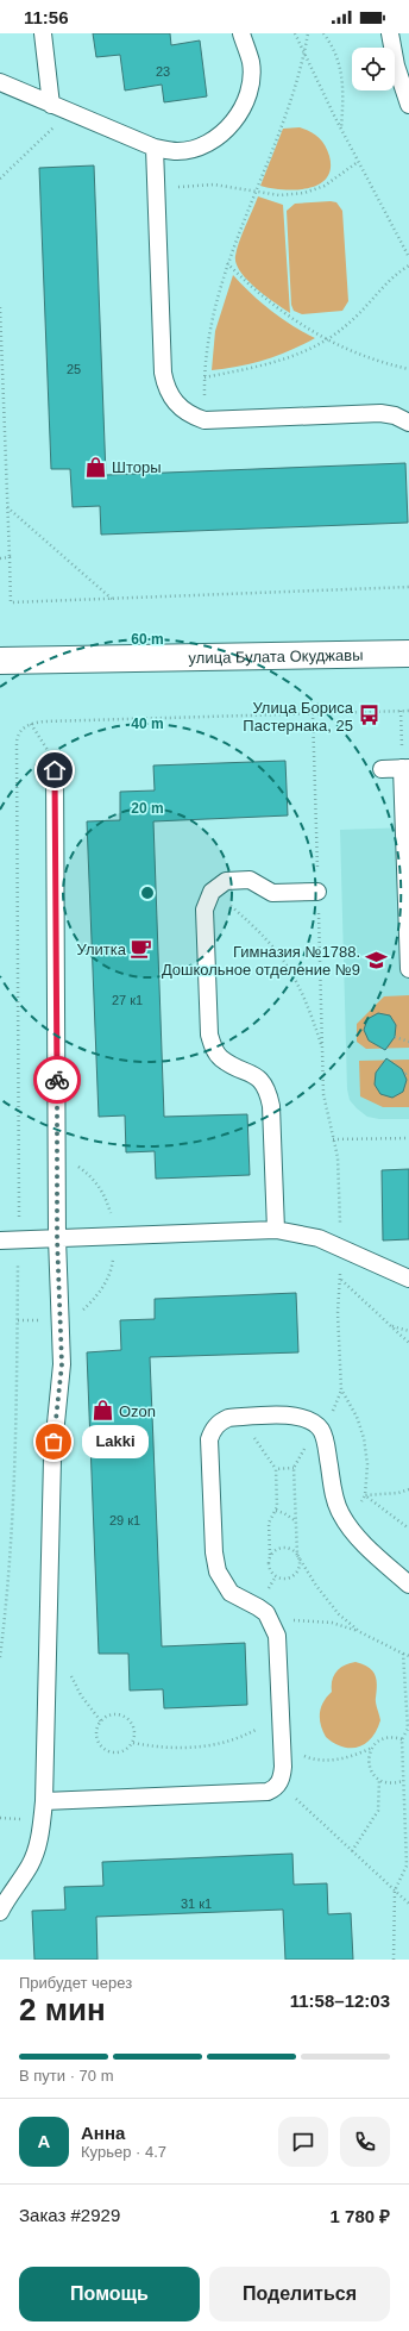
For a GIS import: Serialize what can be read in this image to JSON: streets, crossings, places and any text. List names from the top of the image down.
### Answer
{
  "streets": {
    "street": ["улица Булата Окуджавы"]
  },
  "places": {
    "shop": ["Шторы", "Ozon"],
    "bus stop": ["Улица Бориса Пастернака, 25"],
    "cafe": ["Улитка"],
    "school or university": ["Гимназия №1788. Дошкольное отделение №9"],
    "other": ["Lakki"]
  },
  "house_numbers": [
    "23",
    "25",
    "27 к1",
    "29 к1",
    "31 к1"
  ],
  "page": {
    "status": "11:56",
    "bubble": "Lakki",
    "heading": ["2 мин", "Прибудет через", "11:58–12:03"],
    "panel": [
      "Анна",
      "Курьер · 4.7",
      "Заказ #2929",
      "1 780 ₽"
    ],
    "bar": "В пути · 70 m",
    "round": "А",
    "buttons": ["Помощь", "Поделиться"]
  },
  "rings": ["60 m", "40 m", "20 m"]
}
